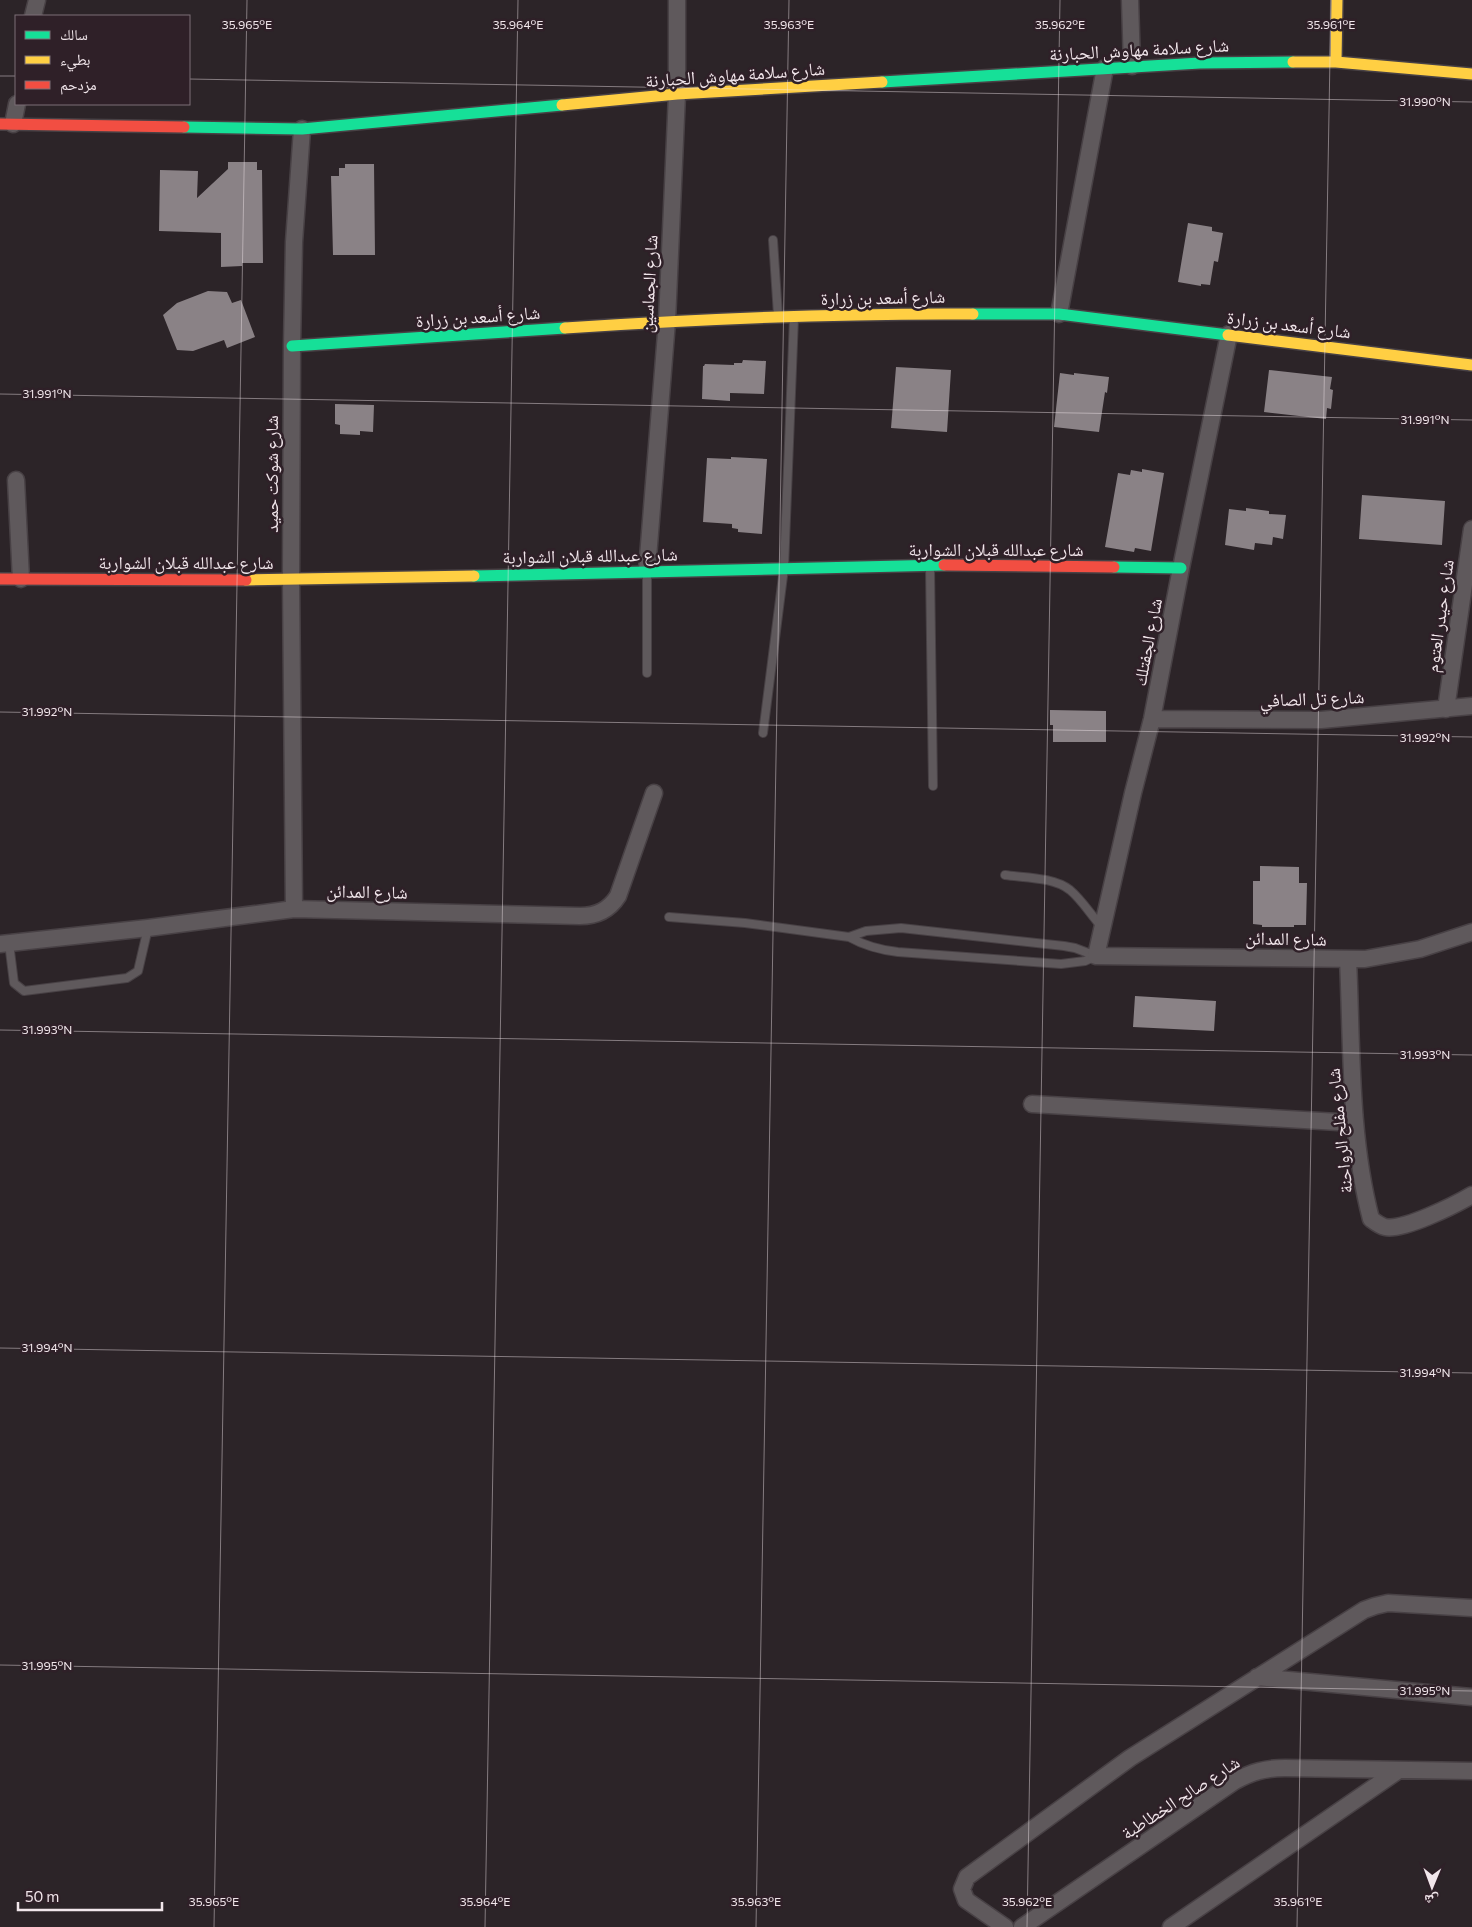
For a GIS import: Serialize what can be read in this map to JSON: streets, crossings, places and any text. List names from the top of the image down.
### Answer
{
  "streets": {
    "street": [
      "شارع سلامة مهاوش الحبارنة",
      "شارع الجماسين",
      "شارع أسعد بن زرارة",
      "شارع شوكت حميد",
      "شارع عبدالله قبلان الشواربة",
      "شارع حيدر العتوم",
      "شارع الجفتلك",
      "شارع تل الصافي",
      "شارع المدائن",
      "شارع مفلح الرواحنة",
      "شارع صالح الخطاطبة"
    ]
  },
  "crossings": [
    ["شارع سلامة مهاوش الحبارنة", "شارع الجماسين"],
    ["شارع سلامة مهاوش الحبارنة", "شارع شوكت حميد"],
    ["شارع الجماسين", "شارع أسعد بن زرارة"],
    ["شارع الجماسين", "شارع عبدالله قبلان الشواربة"],
    ["شارع أسعد بن زرارة", "شارع شوكت حميد"],
    ["شارع أسعد بن زرارة", "شارع الجفتلك"],
    ["شارع شوكت حميد", "شارع عبدالله قبلان الشواربة"],
    ["شارع شوكت حميد", "شارع المدائن"],
    ["شارع عبدالله قبلان الشواربة", "شارع الجفتلك"],
    ["شارع حيدر العتوم", "شارع تل الصافي"],
    ["شارع الجفتلك", "شارع تل الصافي"],
    ["شارع الجفتلك", "شارع المدائن"],
    ["شارع المدائن", "شارع مفلح الرواحنة"]
  ],
  "legend": ["سالك", "بطيء", "مزدحم"],
  "scale_bar": "50 m",
  "north": "bottom",
  "coordinates": [
    "35.965°E",
    "35.964°E",
    "35.963°E",
    "35.962°E",
    "35.961°E",
    "31.990°N",
    "31.991°N",
    "31.992°N",
    "31.993°N",
    "31.994°N",
    "31.995°N"
  ]
}
